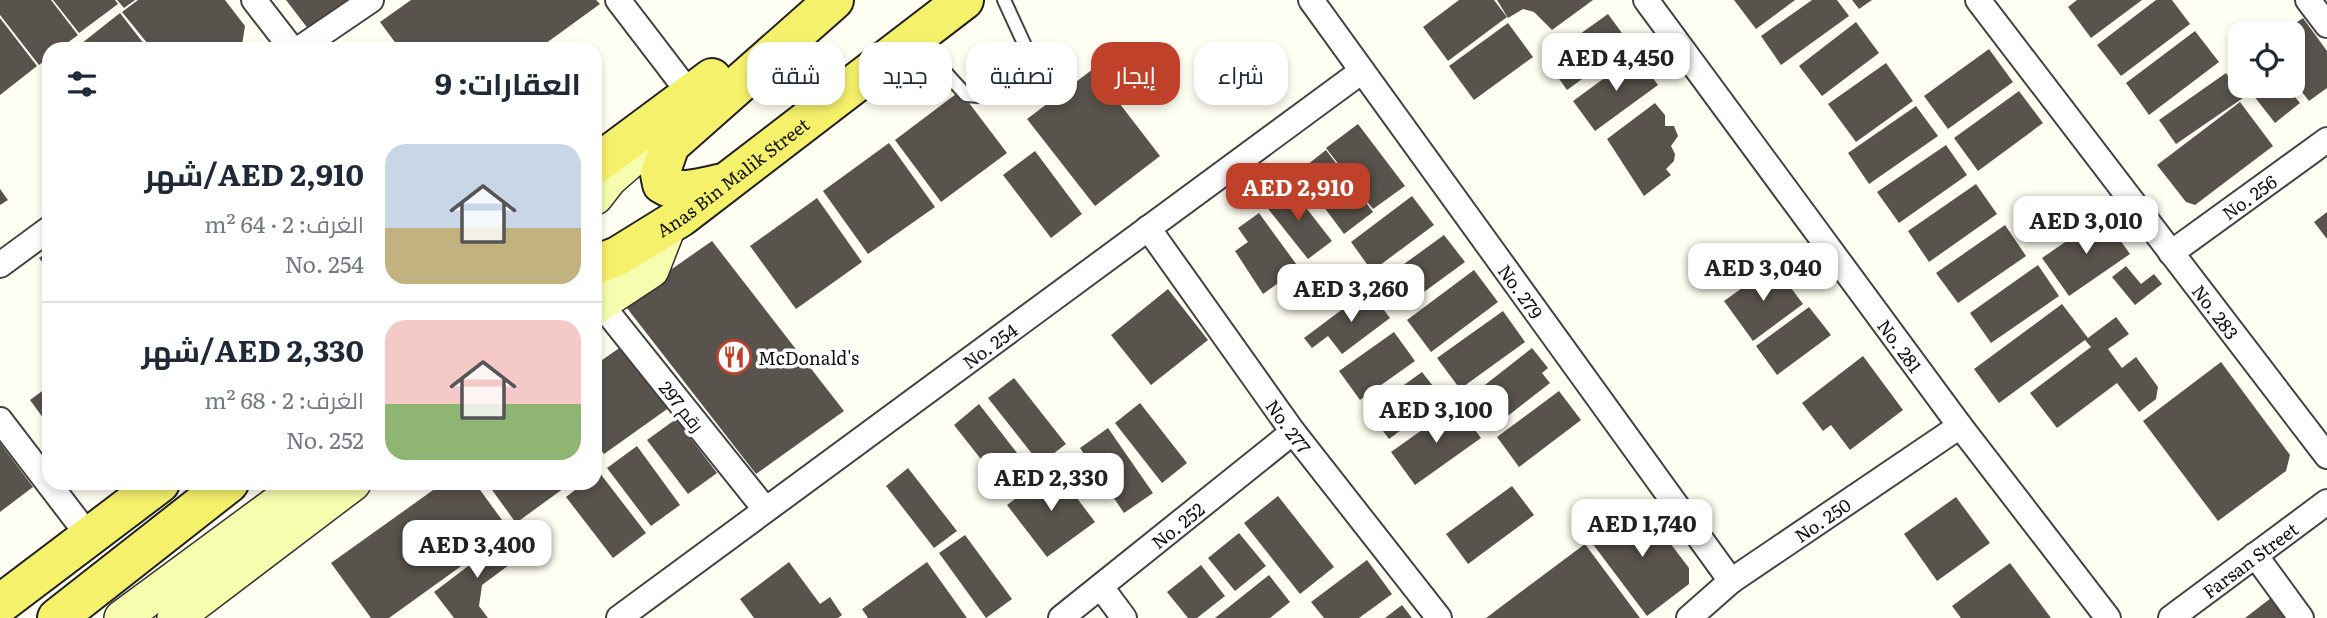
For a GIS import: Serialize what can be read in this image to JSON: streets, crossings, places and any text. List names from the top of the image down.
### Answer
{
  "streets": {
    "main road": ["Anas Bin Malik Street"],
    "street": [
      "No. 256",
      "No. 279",
      "No. 283",
      "No. 254",
      "No. 281",
      "رقم 297",
      "No. 277",
      "No. 250",
      "No. 252",
      "Farsan Street"
    ]
  },
  "crossings": [
    ["No. 256", "No. 283"],
    ["No. 279", "No. 254"],
    ["No. 279", "No. 250"],
    ["No. 254", "رقم 297"],
    ["No. 254", "No. 277"],
    ["No. 281", "No. 250"],
    ["No. 277", "No. 252"]
  ],
  "places": {
    "restaurant": ["McDonald's"]
  },
  "page": {
    "price": [
      "AED 4,450",
      "AED 2,910",
      "AED 3,010",
      "AED 3,040",
      "AED 3,260",
      "AED 3,100",
      "AED 2,330",
      "AED 1,740",
      "AED 3,400"
    ],
    "chip": [
      "شراء",
      "إيجار",
      "تصفية",
      "جديد",
      "شقة"
    ],
    "heading": "العقارات: 9",
    "list": [
      {
        "name": "AED 2,910/شهر",
        "note": "الغرف: 2 · 64 m² · No. 254"
      },
      {
        "name": "AED 2,330/شهر",
        "note": "الغرف: 2 · 68 m² · No. 252"
      }
    ]
  }
}
